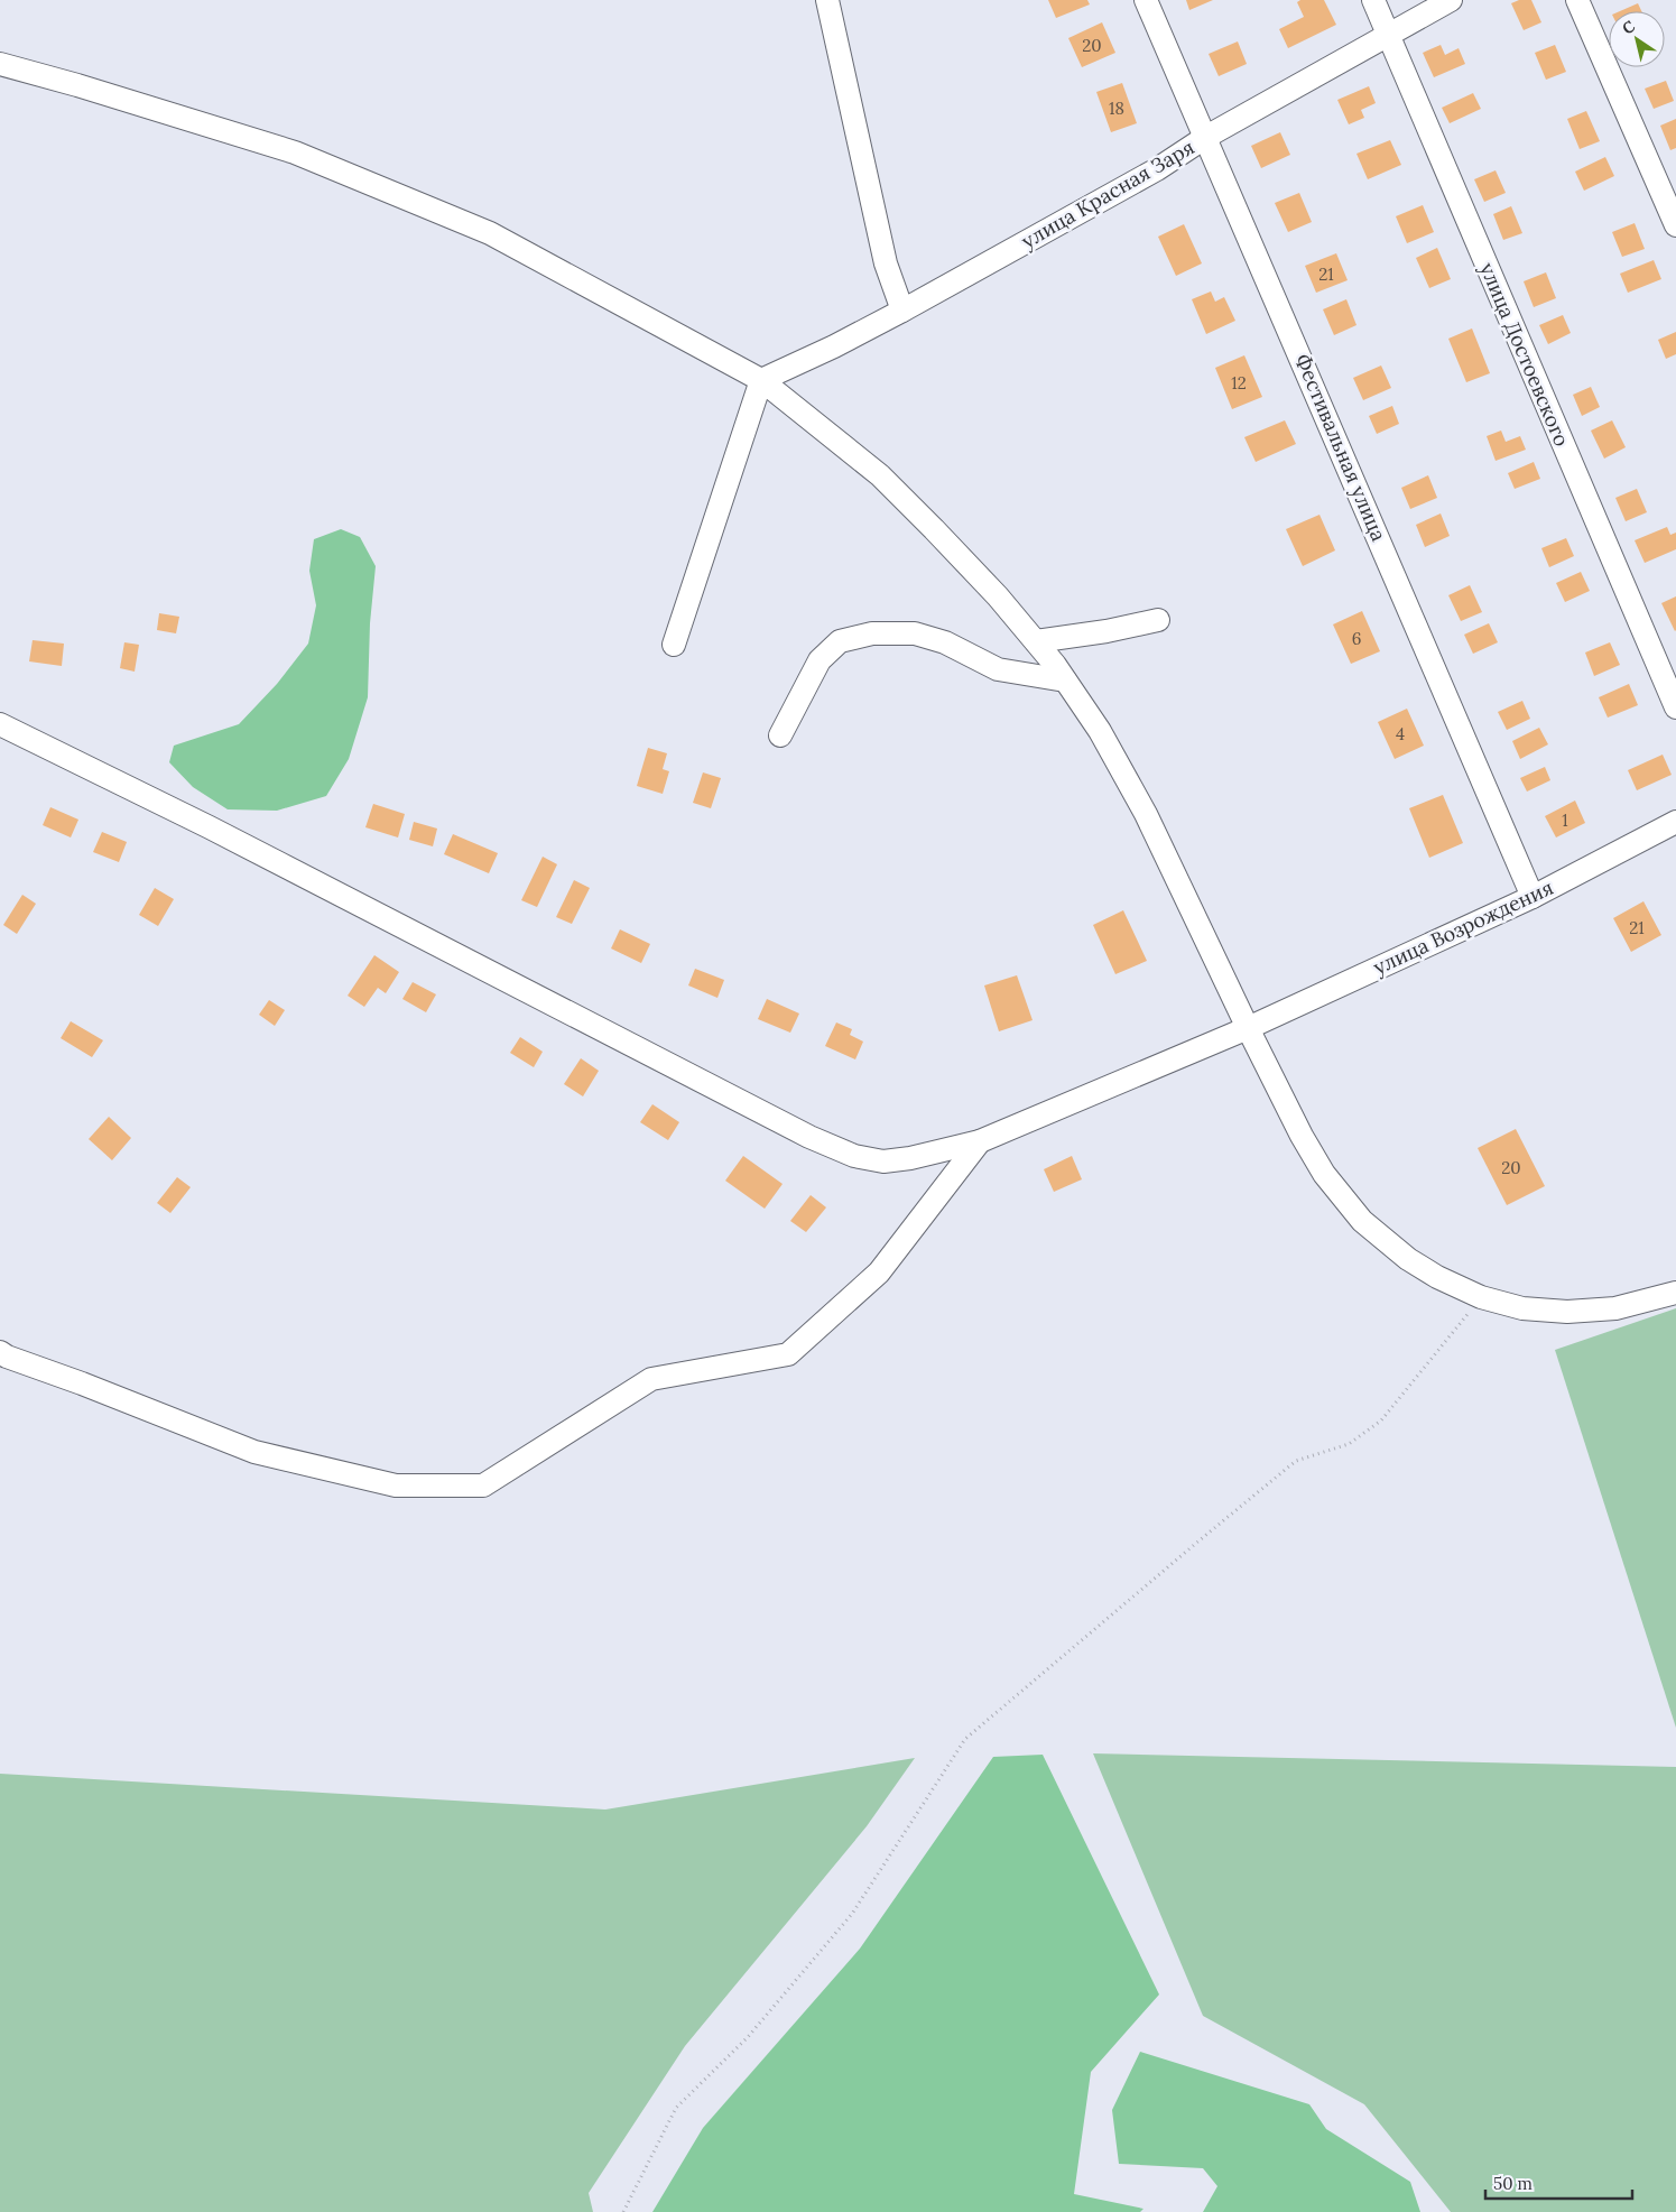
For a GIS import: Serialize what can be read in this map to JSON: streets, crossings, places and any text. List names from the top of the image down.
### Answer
{
  "streets": {
    "street": [
      "улица Красная Заря",
      "улица Достоевского",
      "Фестивальная улица",
      "улица Возрождения"
    ]
  },
  "crossings": [
    ["улица Красная Заря", "улица Достоевского"],
    ["улица Красная Заря", "Фестивальная улица"],
    ["Фестивальная улица", "улица Возрождения"]
  ],
  "house_numbers": [
    "20",
    "18",
    "21",
    "12",
    "6",
    "4",
    "1",
    "21",
    "20"
  ],
  "scale_bar": "50 m",
  "north": "top left"
}
